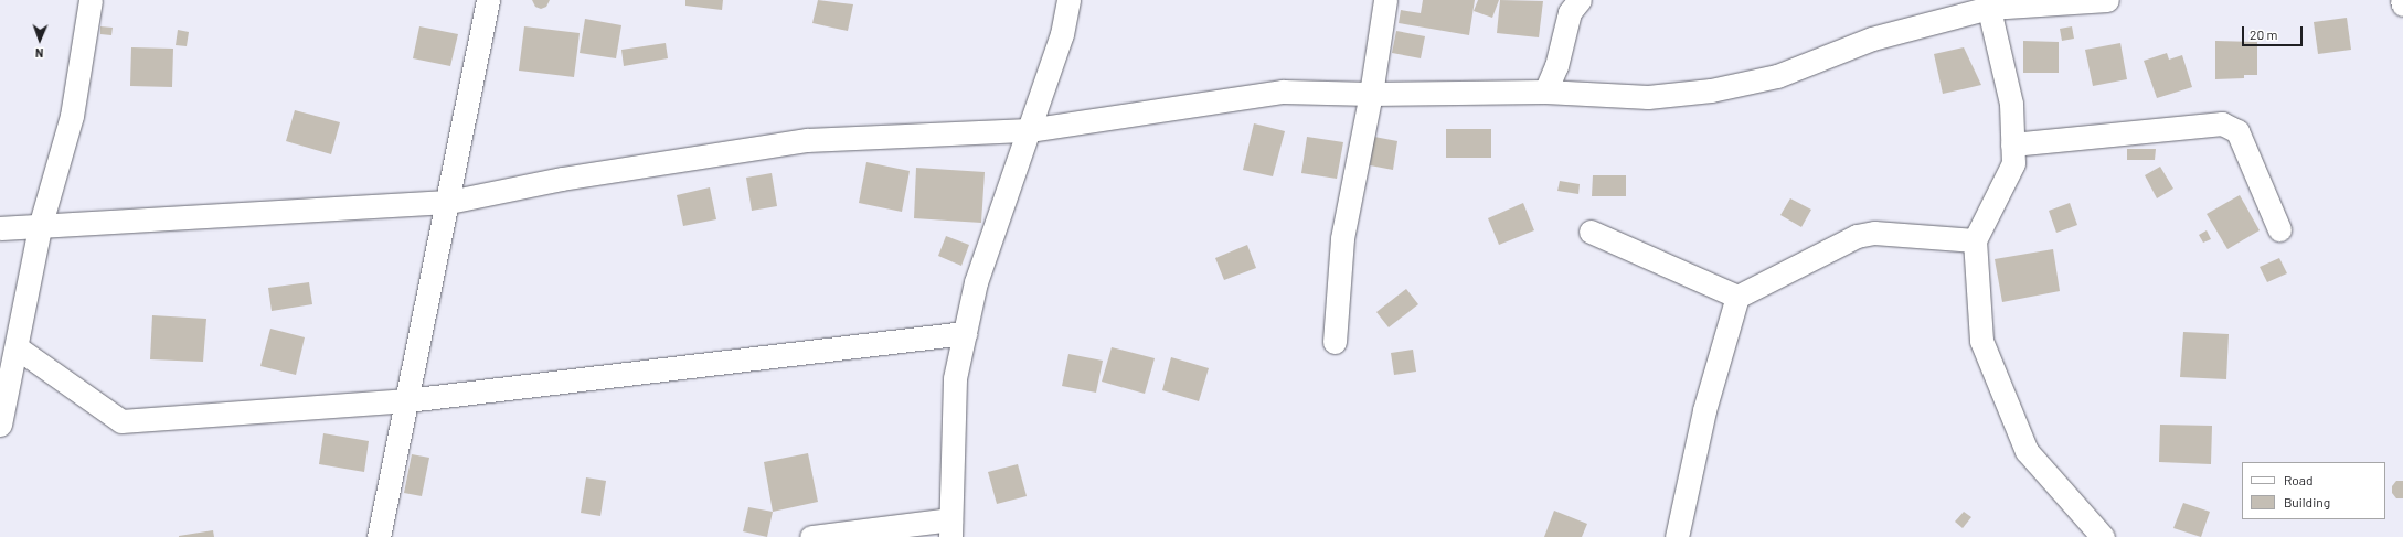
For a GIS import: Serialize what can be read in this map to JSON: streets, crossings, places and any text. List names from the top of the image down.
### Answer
{
  "legend": ["Road", "Building"],
  "scale_bar": "20 m",
  "north": "bottom"
}
